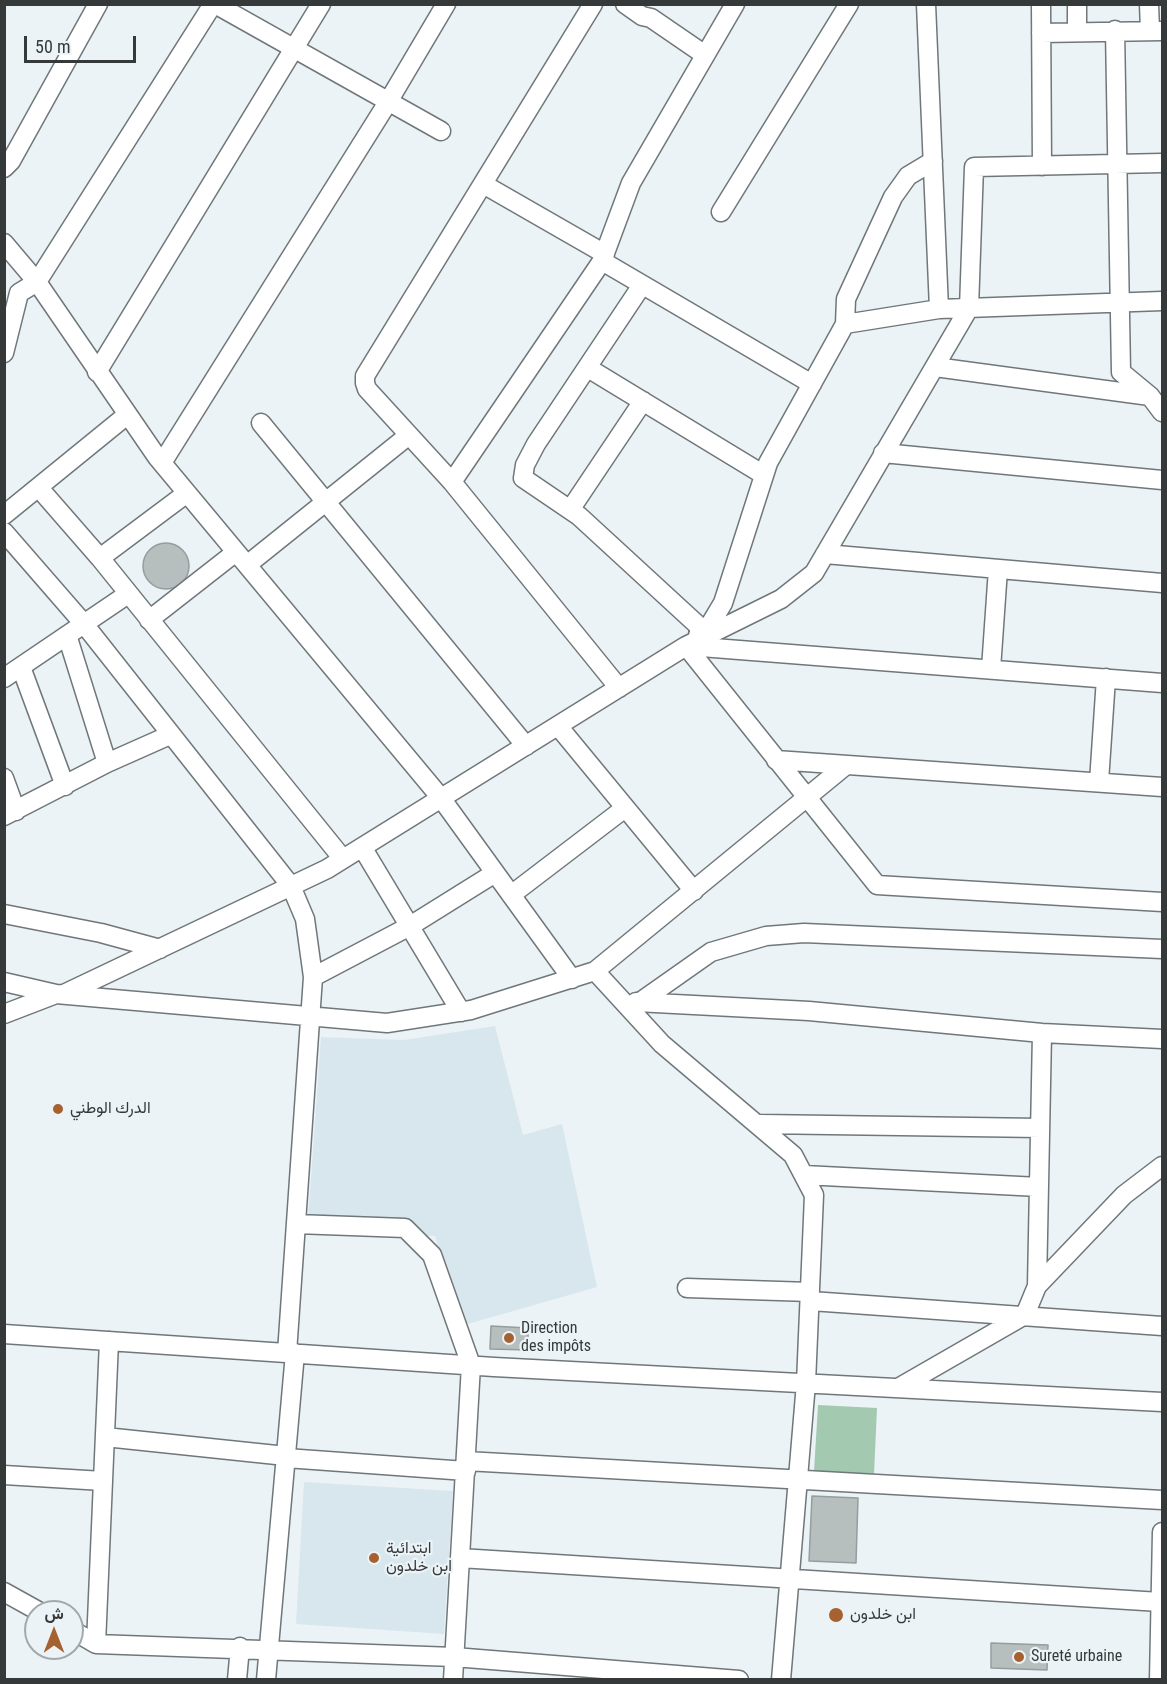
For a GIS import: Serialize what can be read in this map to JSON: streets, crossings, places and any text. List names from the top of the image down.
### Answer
{
  "places": [
    "الدرك الوطني",
    "Direction des impôts",
    "ابتدائية ابن خلدون",
    "ابن خلدون",
    "Sureté urbaine"
  ],
  "scale_bar": "50 m",
  "north": "top"
}
